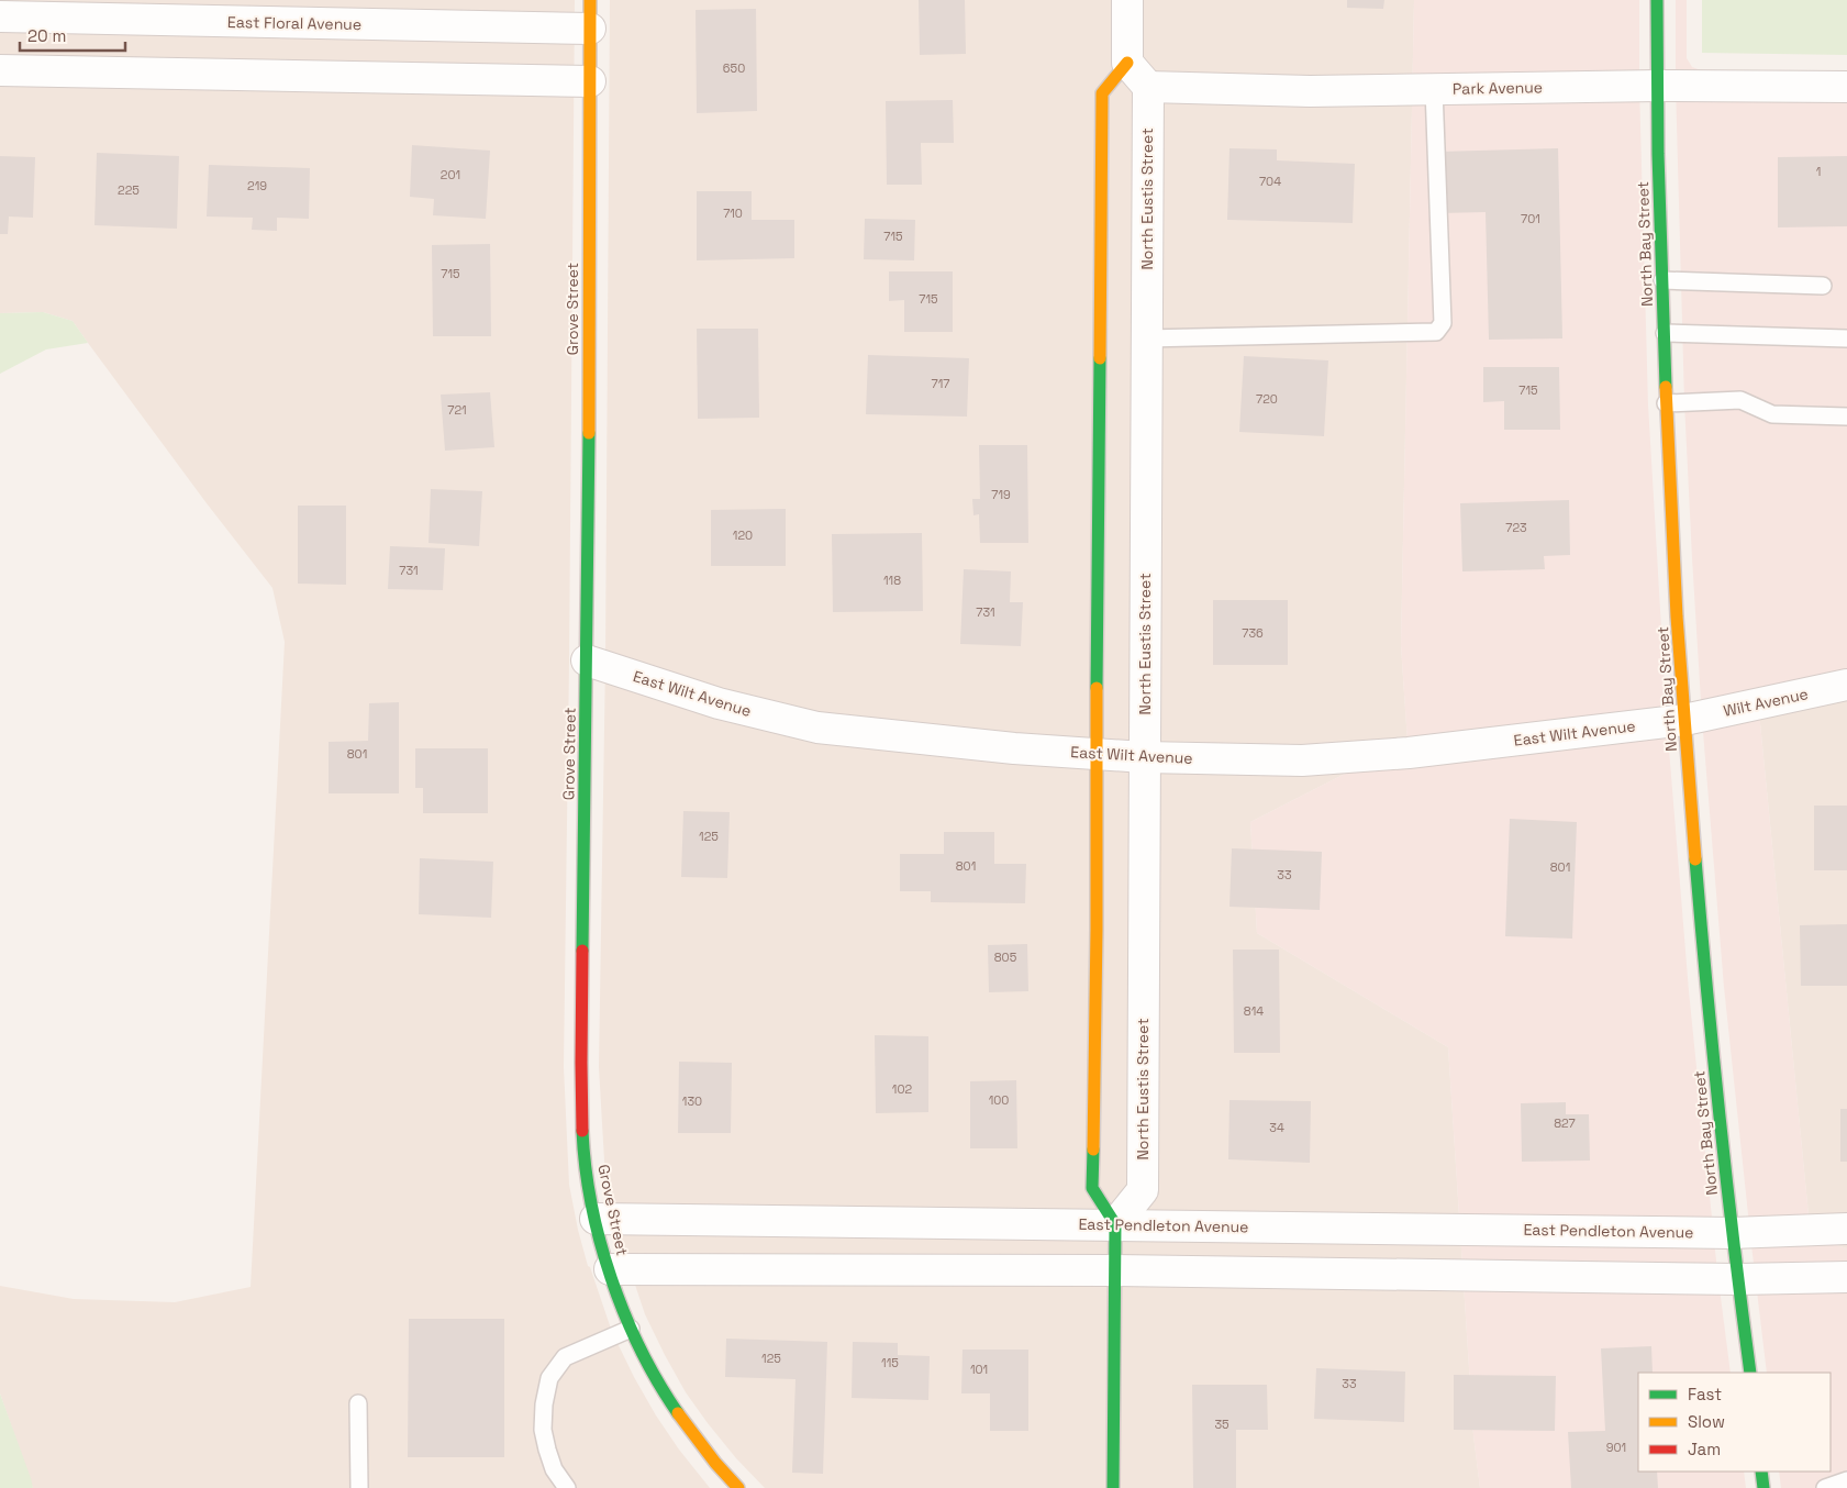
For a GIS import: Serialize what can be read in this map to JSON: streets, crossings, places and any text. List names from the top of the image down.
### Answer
{
  "streets": {
    "main road": ["North Bay Street", "Grove Street"],
    "street": [
      "East Floral Avenue",
      "Park Avenue",
      "North Eustis Street",
      "East Wilt Avenue",
      "Wilt Avenue",
      "East Pendleton Avenue"
    ]
  },
  "crossings": [
    ["East Floral Avenue", "Grove Street"],
    ["Park Avenue", "North Eustis Street"],
    ["Park Avenue", "North Bay Street"],
    ["North Eustis Street", "East Wilt Avenue"],
    ["North Eustis Street", "East Pendleton Avenue"],
    ["North Bay Street", "East Wilt Avenue"],
    ["North Bay Street", "Wilt Avenue"],
    ["North Bay Street", "East Pendleton Avenue"],
    ["Grove Street", "East Wilt Avenue"],
    ["Grove Street", "East Pendleton Avenue"],
    ["East Wilt Avenue", "Wilt Avenue"]
  ],
  "house_numbers": [
    "650",
    "1",
    "201",
    "704",
    "219",
    "225",
    "710",
    "701",
    "715",
    "715",
    "715",
    "717",
    "715",
    "720",
    "721",
    "719",
    "723",
    "120",
    "731",
    "118",
    "731",
    "736",
    "801",
    "125",
    "801",
    "801",
    "33",
    "805",
    "814",
    "102",
    "100",
    "130",
    "827",
    "34",
    "125",
    "115",
    "101",
    "33",
    "35",
    "901"
  ],
  "legend": ["Fast", "Slow", "Jam"],
  "scale_bar": "20 m"
}
